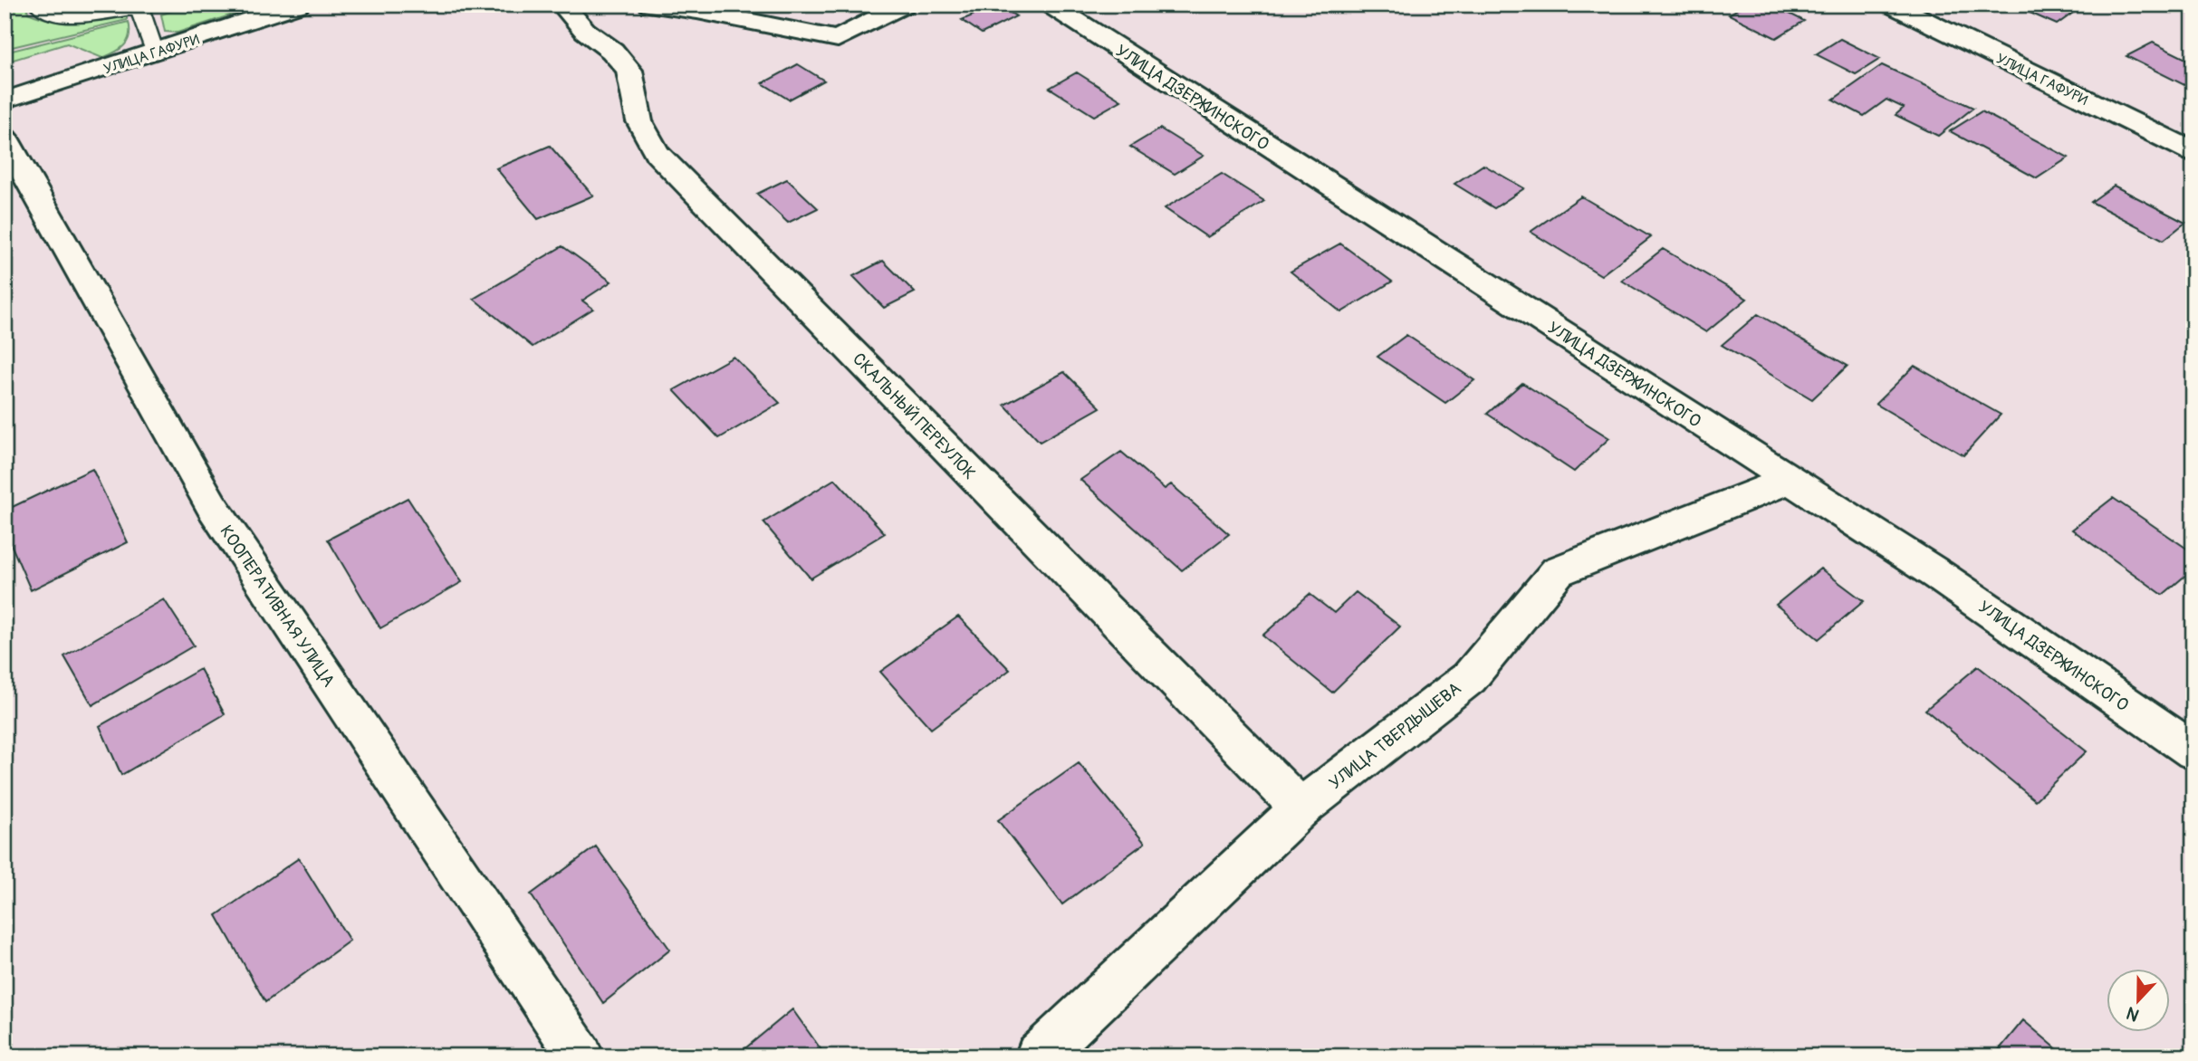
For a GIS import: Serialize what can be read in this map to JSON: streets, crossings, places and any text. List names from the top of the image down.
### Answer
{
  "streets": {
    "street": [
      "УЛИЦА ГАФУРИ",
      "УЛИЦА ДЗЕРЖИНСКОГО",
      "СКАЛЬНЫЙ ПЕРЕУЛОК",
      "КООПЕРАТИВНАЯ УЛИЦА",
      "УЛИЦА ТВЕРДЫШЕВА"
    ]
  },
  "crossings": [
    ["УЛИЦА ДЗЕРЖИНСКОГО", "УЛИЦА ТВЕРДЫШЕВА"],
    ["СКАЛЬНЫЙ ПЕРЕУЛОК", "УЛИЦА ТВЕРДЫШЕВА"]
  ],
  "north": "bottom"
}
